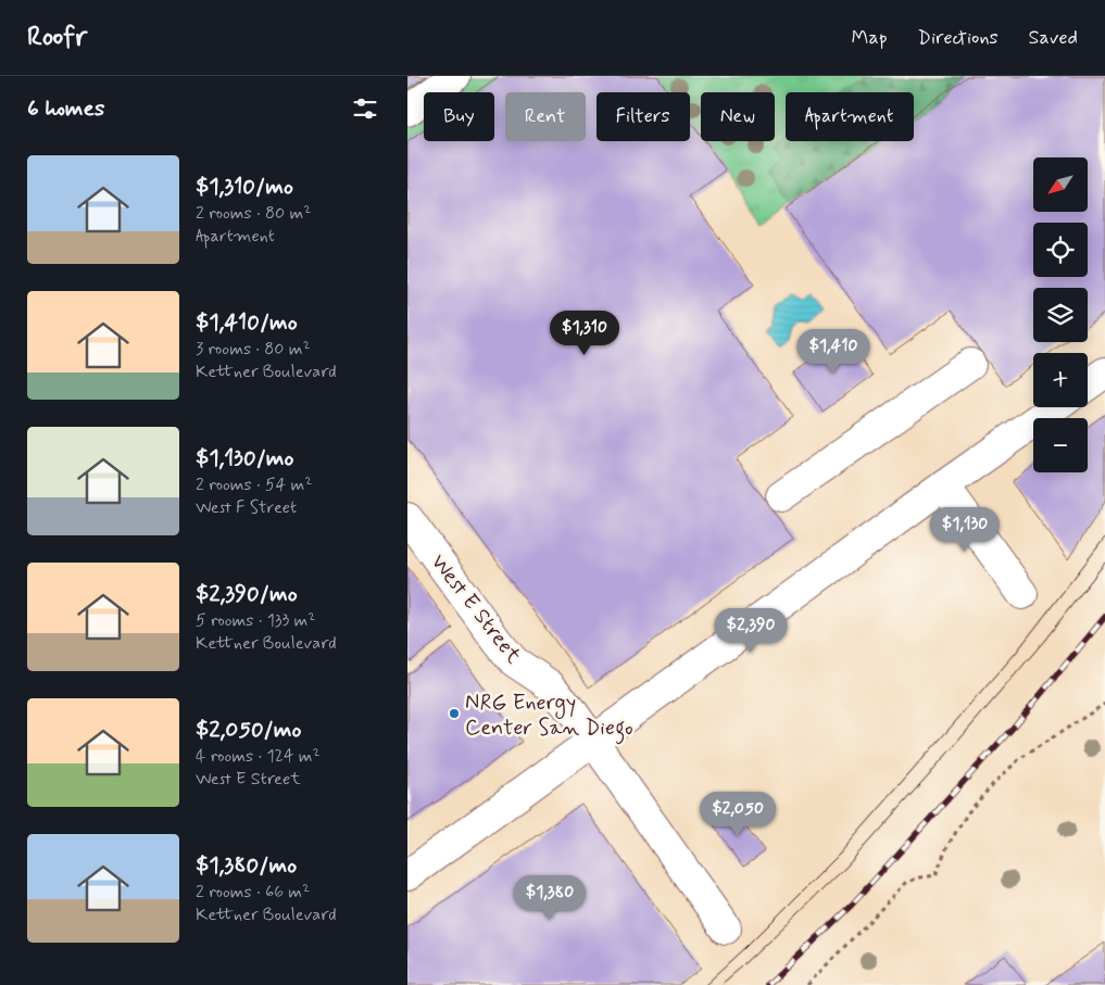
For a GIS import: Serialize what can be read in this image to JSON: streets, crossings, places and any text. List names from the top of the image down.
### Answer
{
  "streets": {
    "main road": ["West E Street"]
  },
  "places": ["NRG Energy Center San Diego"],
  "north": "bottom left",
  "page": {
    "header": "Roofr",
    "nav": ["Map", "Directions", "Saved"],
    "heading": "6 homes",
    "chip": [
      "Buy",
      "Rent",
      "Filters",
      "New",
      "Apartment"
    ],
    "list": [
      {
        "name": "$1,310/mo",
        "note": "2 rooms · 80 m² · Apartment"
      },
      {
        "name": "$1,410/mo",
        "note": "3 rooms · 80 m² · Kettner Boulevard"
      },
      {
        "name": "$1,130/mo",
        "note": "2 rooms · 54 m² · West F Street"
      },
      {
        "name": "$2,390/mo",
        "note": "5 rooms · 133 m² · Kettner Boulevard"
      },
      {
        "name": "$2,050/mo",
        "note": "4 rooms · 124 m² · West E Street"
      },
      {
        "name": "$1,380/mo",
        "note": "2 rooms · 66 m² · Kettner Boulevard"
      }
    ],
    "map_buttons": ["+", "−"],
    "price": [
      "$1,310",
      "$1,410",
      "$1,130",
      "$2,390",
      "$2,050",
      "$1,380"
    ]
  }
}
